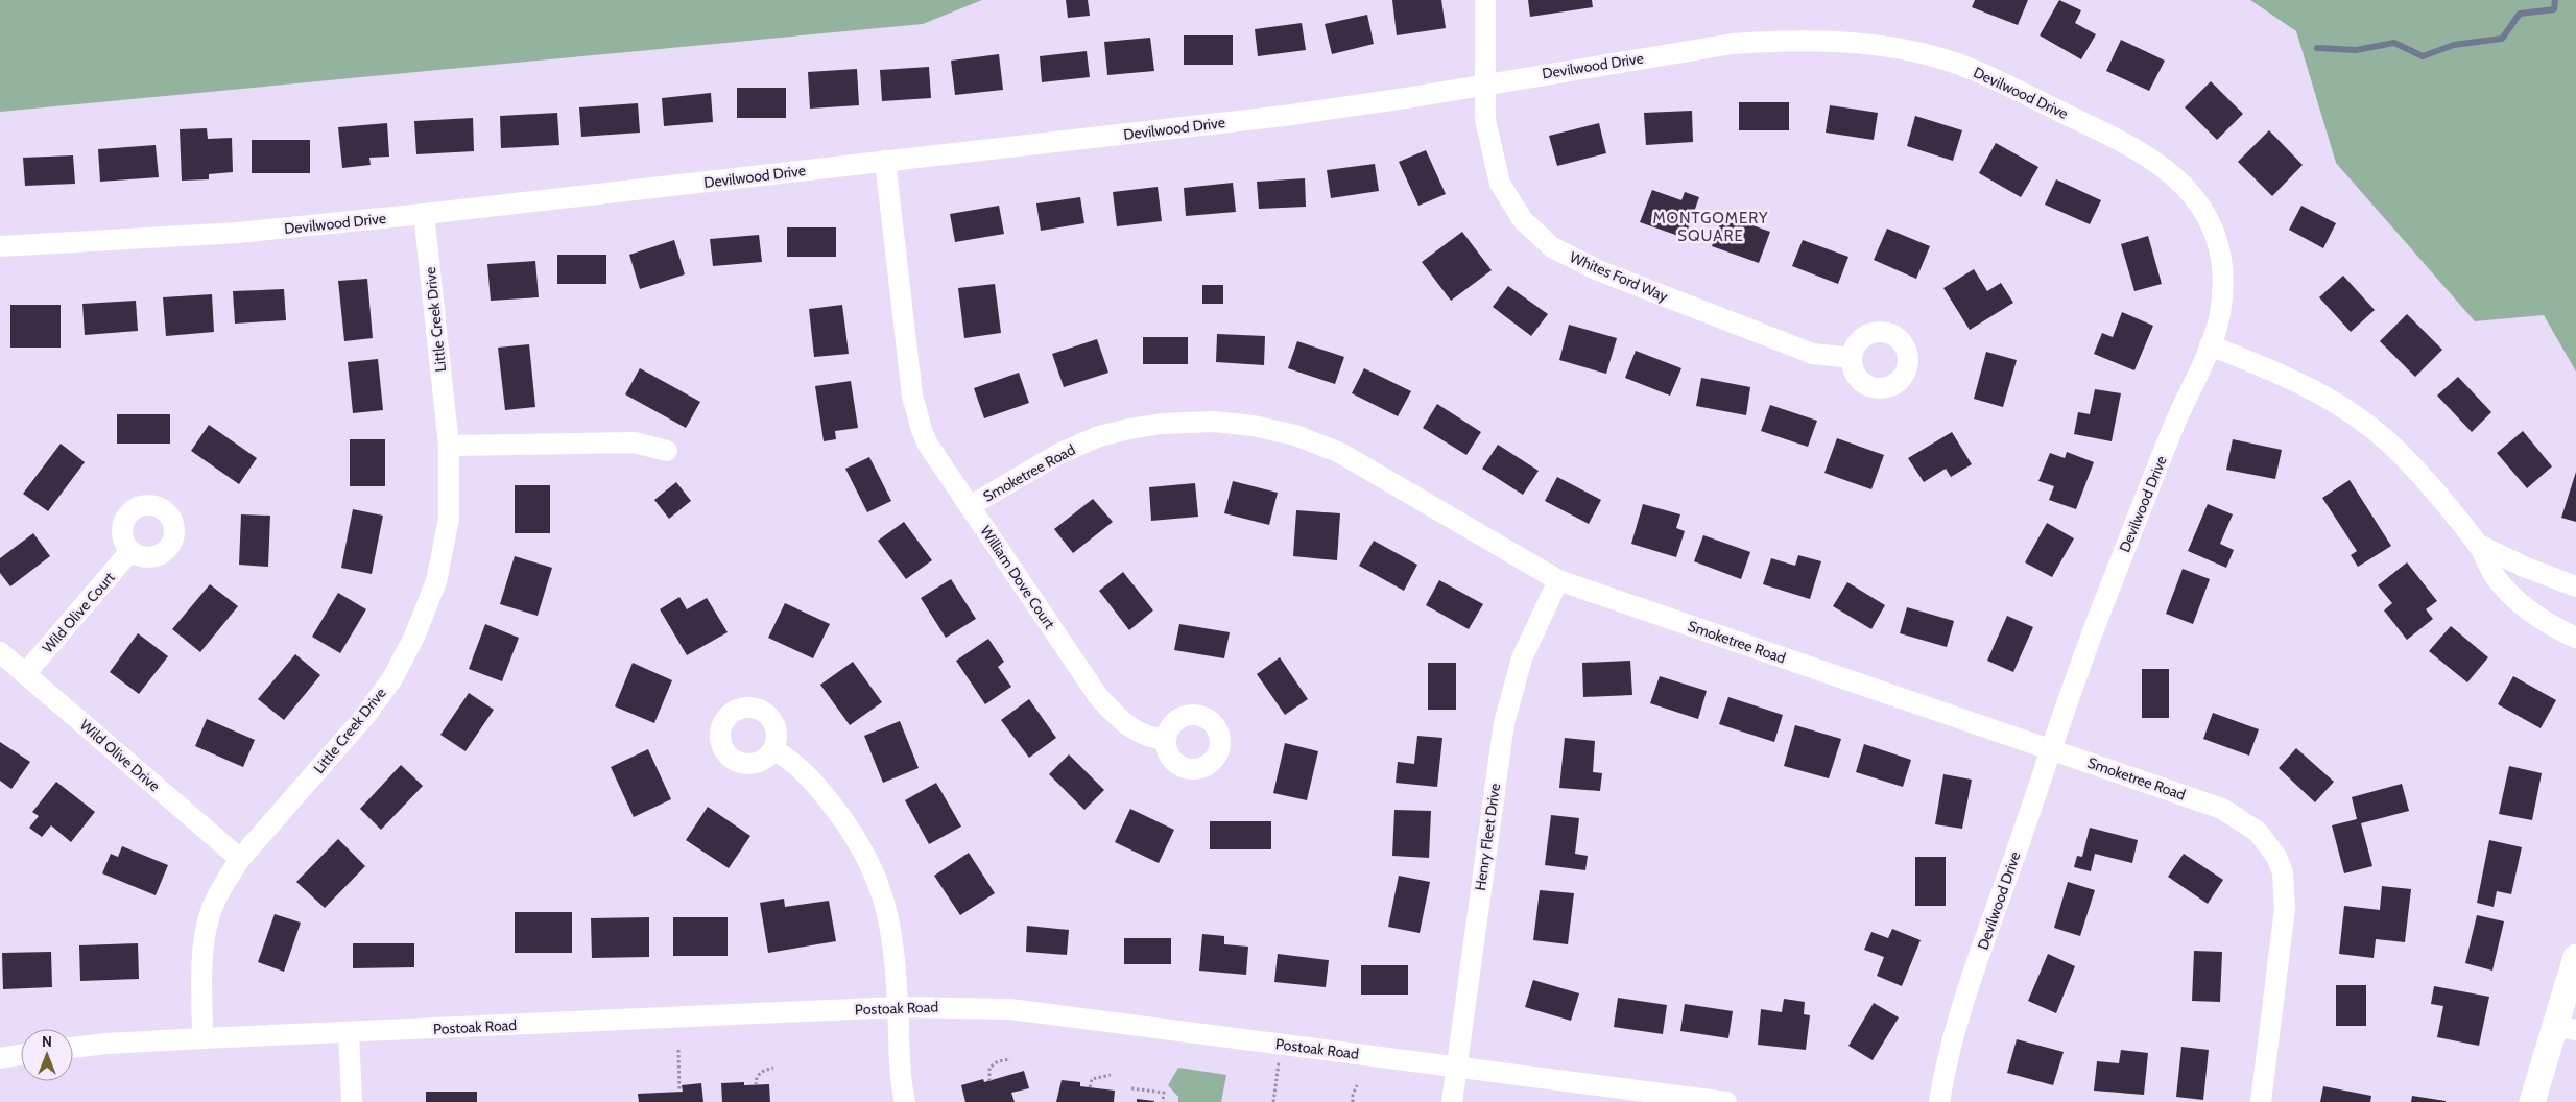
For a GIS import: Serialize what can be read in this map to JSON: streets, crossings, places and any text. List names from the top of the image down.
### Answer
{
  "streets": {
    "street": [
      "Devilwood Drive",
      "Whites Ford Way",
      "Little Creek Drive",
      "Smoketree Road",
      "William Dove Court",
      "Wild Olive Court",
      "Wild Olive Drive",
      "Henry Fleet Drive",
      "Postoak Road"
    ]
  },
  "crossings": [
    ["Devilwood Drive", "Whites Ford Way"],
    ["Devilwood Drive", "Little Creek Drive"],
    ["Devilwood Drive", "Smoketree Road"],
    ["Devilwood Drive", "William Dove Court"],
    ["Little Creek Drive", "Wild Olive Drive"],
    ["Little Creek Drive", "Postoak Road"],
    ["Smoketree Road", "William Dove Court"],
    ["Smoketree Road", "Henry Fleet Drive"],
    ["Wild Olive Court", "Wild Olive Drive"],
    ["Henry Fleet Drive", "Postoak Road"]
  ],
  "districts": ["MONTGOMERY SQUARE"],
  "north": "top"
}
